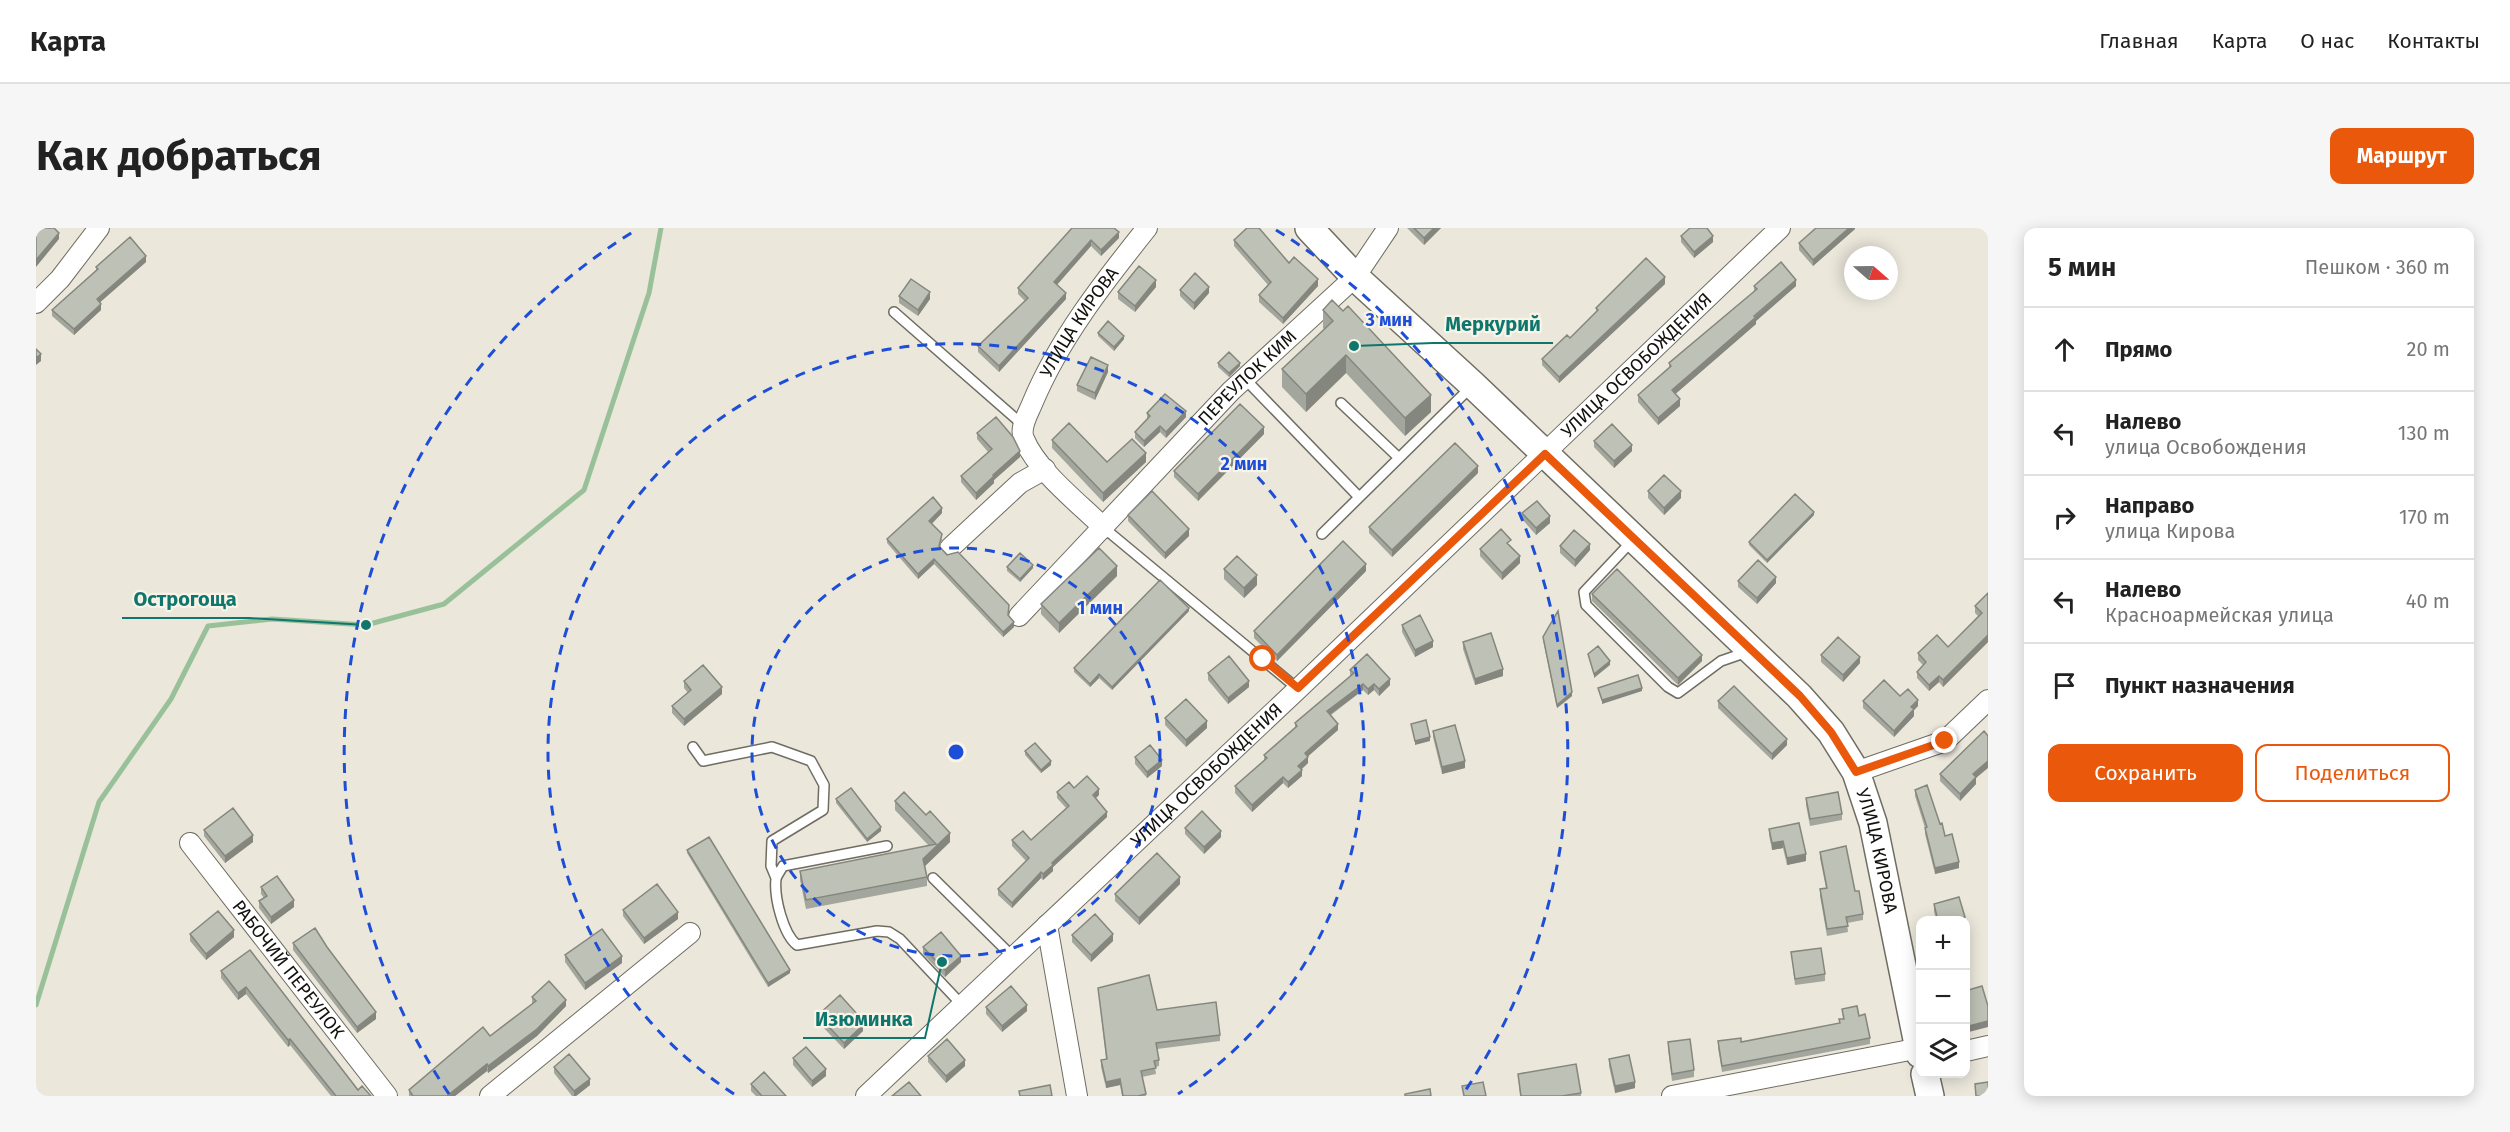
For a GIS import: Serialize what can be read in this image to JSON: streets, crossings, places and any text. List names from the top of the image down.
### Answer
{
  "streets": {
    "main road": ["УЛИЦА КИРОВА"],
    "street": ["УЛИЦА ОСВОБОЖДЕНИЯ", "ПЕРЕУЛОК КИМ", "РАБОЧИЙ ПЕРЕУЛОК"]
  },
  "crossings": [
    ["УЛИЦА КИРОВА", "УЛИЦА ОСВОБОЖДЕНИЯ"],
    ["УЛИЦА КИРОВА", "ПЕРЕУЛОК КИМ"]
  ],
  "places": ["Меркурий", "Острогоща", "Изюминка"],
  "north": "right",
  "page": {
    "header": "Карта",
    "nav": [
      "Главная",
      "Карта",
      "О нас",
      "Контакты"
    ],
    "buttons": [
      "Маршрут",
      ["Сохранить", "Поделиться"]
    ],
    "title": "Как добраться",
    "heading": ["5 мин", "Пешком · 360 m"],
    "list": [
      ["Прямо", "20 m"],
      ["Налево", "улица Освобождения", "130 m"],
      ["Направо", "улица Кирова", "170 m"],
      ["Налево", "Красноармейская улица", "40 m"],
      "Пункт назначения"
    ],
    "map_buttons": ["+", "−"]
  },
  "rings": ["3 мин", "2 мин", "1 мин"]
}
